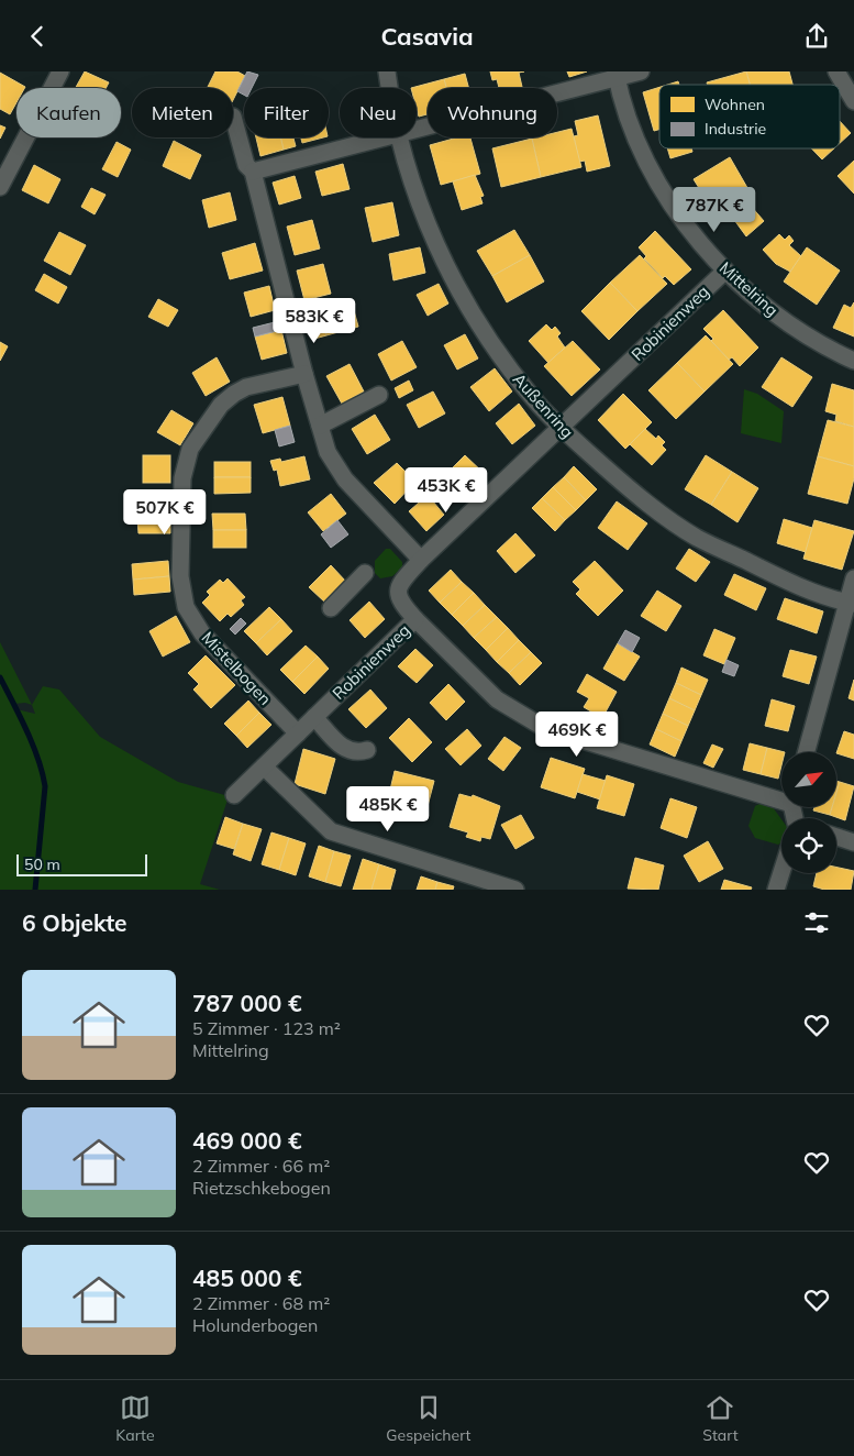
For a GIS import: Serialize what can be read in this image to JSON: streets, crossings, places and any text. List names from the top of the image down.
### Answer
{
  "streets": {
    "street": [
      "Mittelring",
      "Robinienweg",
      "Außenring",
      "Mistelbogen"
    ]
  },
  "crossings": [
    ["Mittelring", "Robinienweg"],
    ["Robinienweg", "Außenring"],
    ["Robinienweg", "Mistelbogen"]
  ],
  "legend": ["Wohnen", "Industrie"],
  "scale_bar": "50 m",
  "north": "top right",
  "page": {
    "header": "Casavia",
    "chip": [
      "Kaufen",
      "Mieten",
      "Filter",
      "Neu",
      "Wohnung"
    ],
    "price": [
      "787K €",
      "583K €",
      "453K €",
      "507K €",
      "469K €",
      "485K €"
    ],
    "scale": "50 m",
    "heading": "6 Objekte",
    "list": [
      {
        "name": "787 000 €",
        "note": "5 Zimmer · 123 m² · Mittelring"
      },
      {
        "name": "469 000 €",
        "note": "2 Zimmer · 66 m² · Rietzschkebogen"
      },
      {
        "name": "485 000 €",
        "note": "2 Zimmer · 68 m² · Holunderbogen"
      }
    ],
    "tabs": ["Karte", "Gespeichert", "Start"]
  }
}
